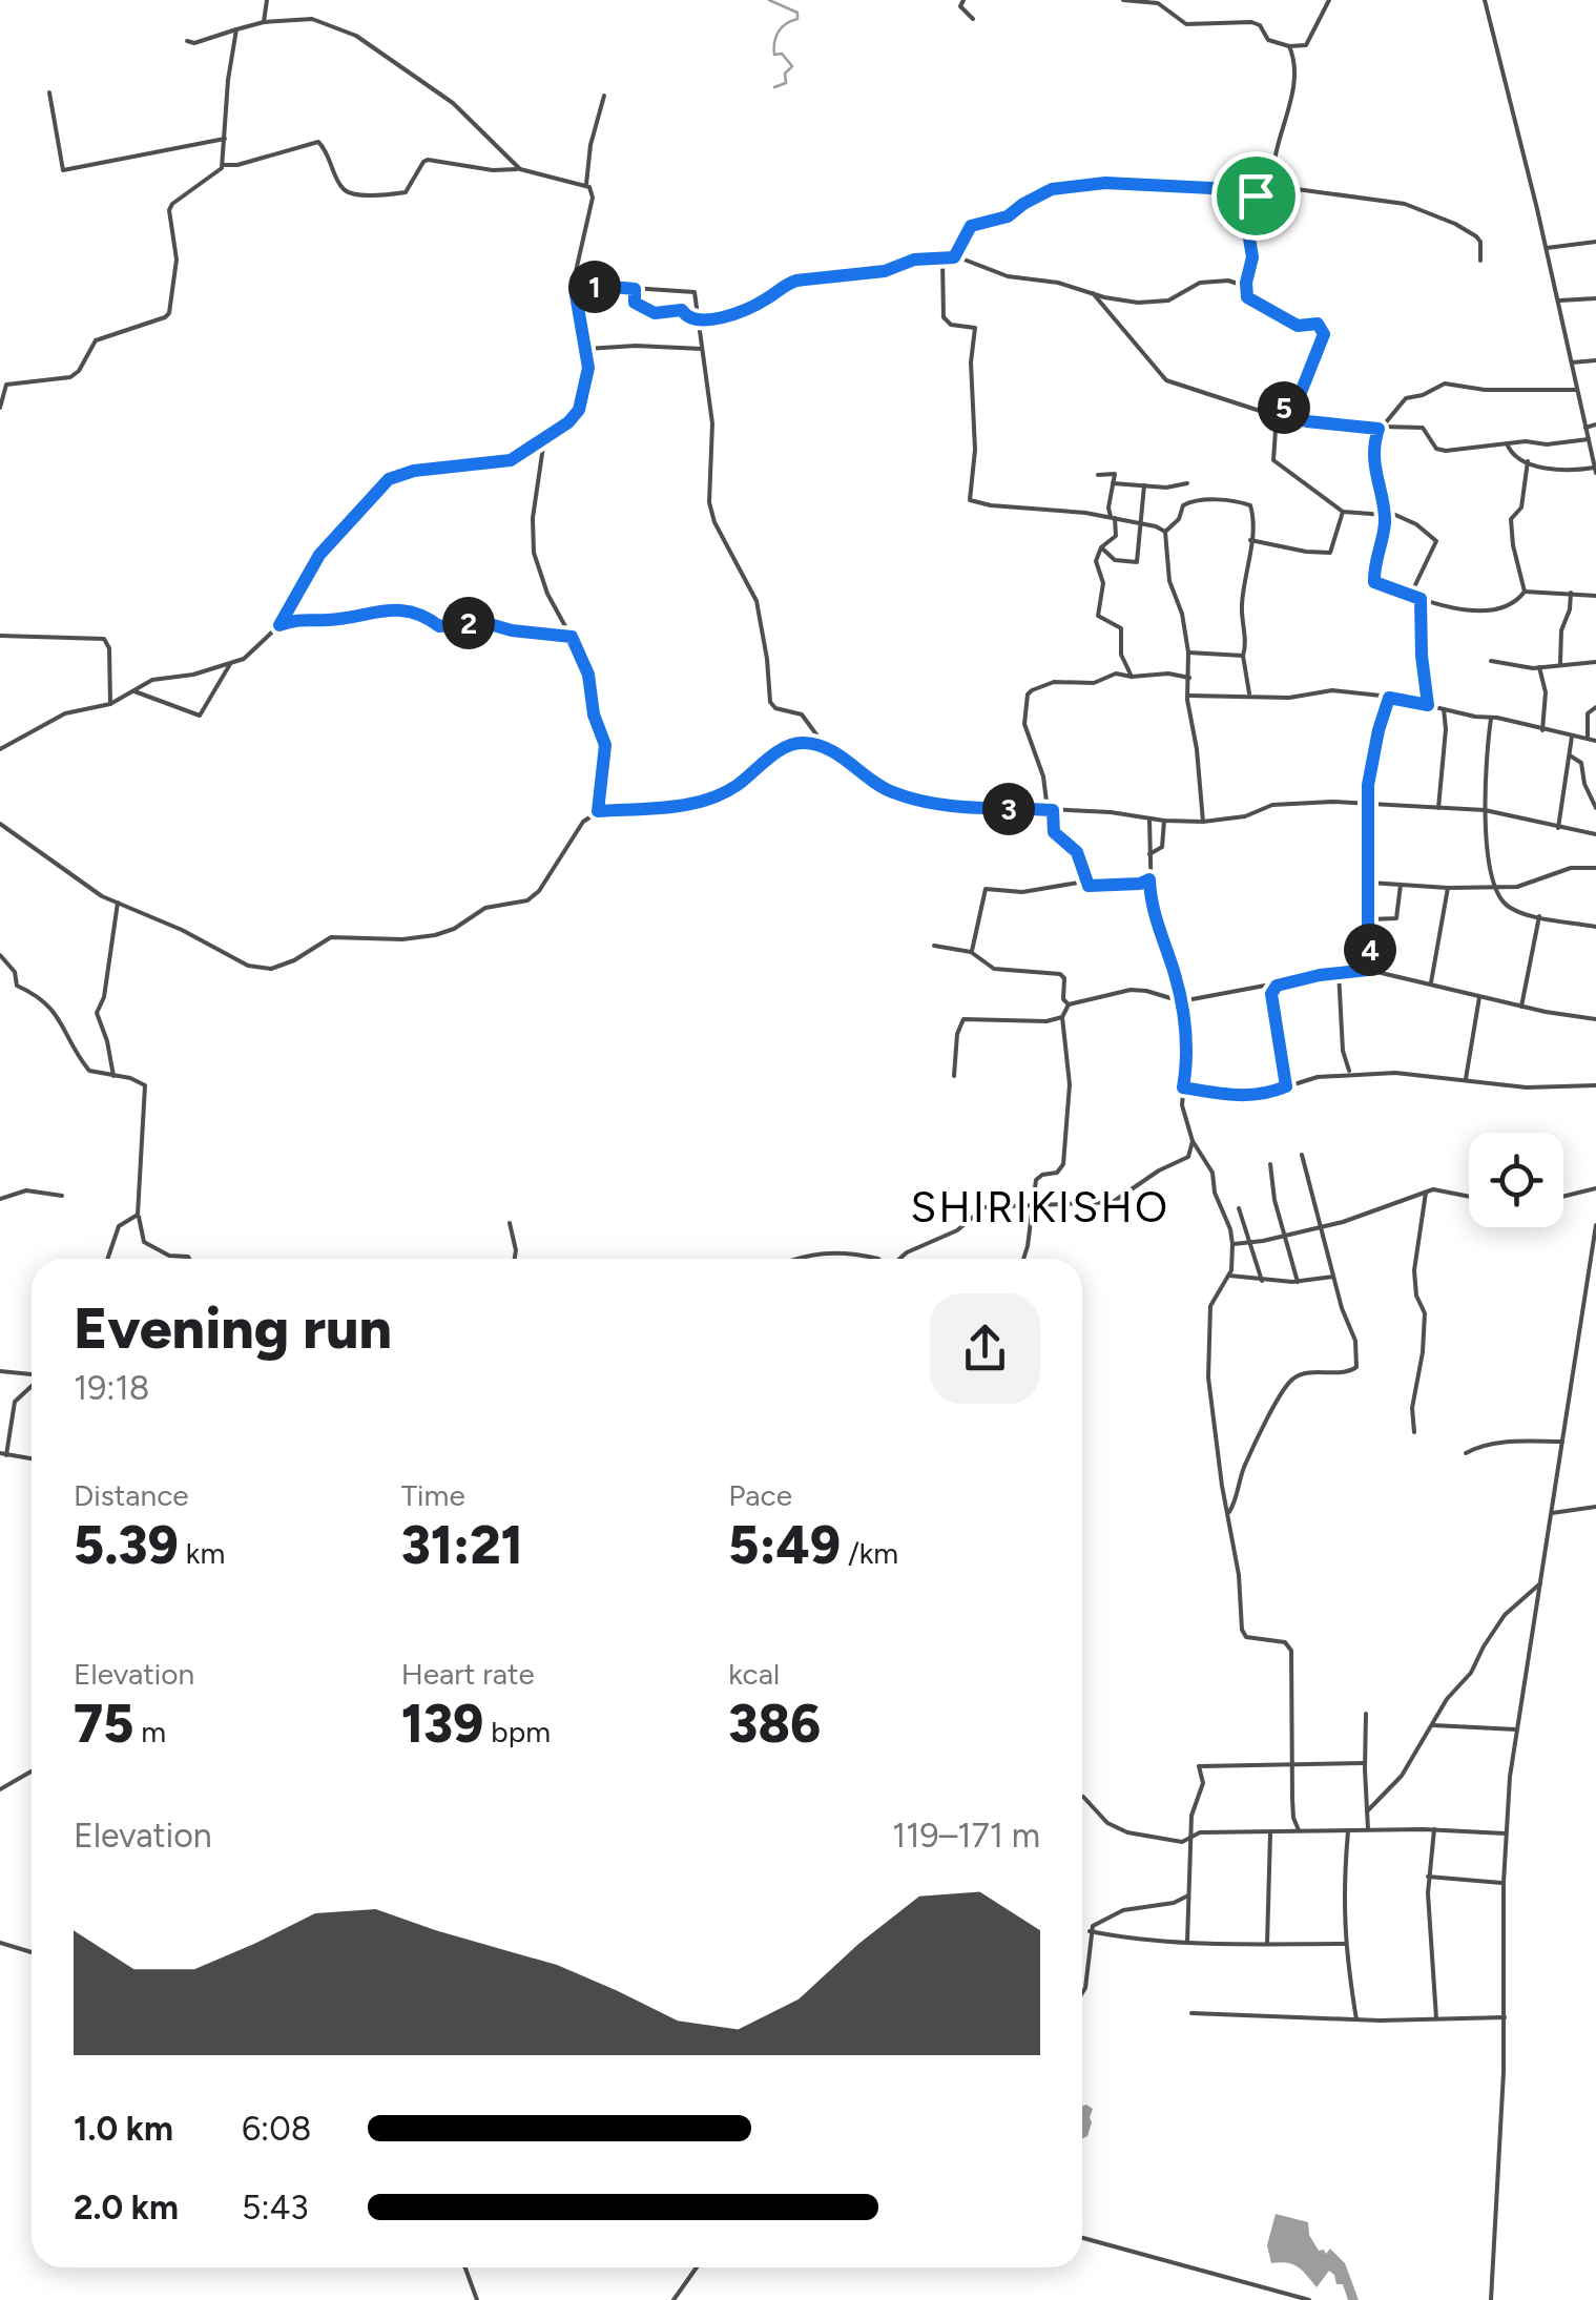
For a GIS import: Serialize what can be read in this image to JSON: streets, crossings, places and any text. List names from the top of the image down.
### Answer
{
  "districts": ["SHIRIKISHO"],
  "page": {
    "pins": [
      "1",
      "5",
      "2",
      "3",
      "4"
    ],
    "heading": ["Evening run", "19:18"],
    "stats": [
      ["Distance", "5.39 km"],
      ["Time", "31:21"],
      ["Pace", "5:49 /km"],
      ["Elevation", "75 m"],
      ["Heart rate", "139 bpm"],
      ["kcal", "386"]
    ],
    "chart": ["Elevation", "119–171 m"],
    "list": [
      {
        "name": "1.0 km",
        "note": "6:08"
      },
      {
        "name": "2.0 km",
        "note": "5:43"
      }
    ]
  }
}
